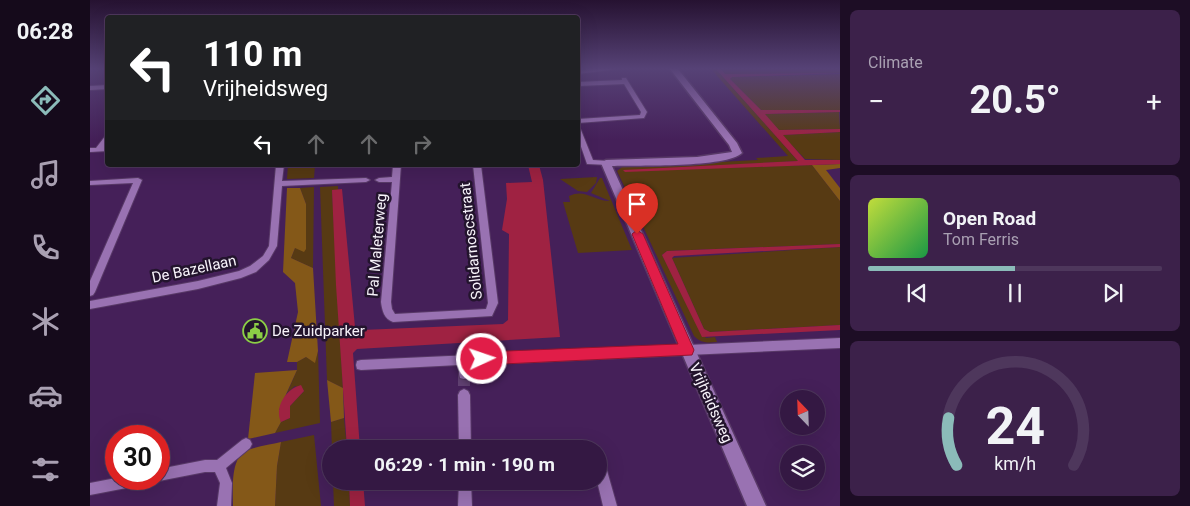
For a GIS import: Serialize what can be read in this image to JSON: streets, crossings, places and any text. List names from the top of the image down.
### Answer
{
  "streets": {
    "street": [
      "Solidarnoscstraat",
      "Pal Maleterweg",
      "De Bazellaan",
      "Vrijheidsweg"
    ]
  },
  "crossings": [
    ["Solidarnoscstraat", "Pal Maleterweg"]
  ],
  "places": {
    "public building": ["De Zuidparker"]
  },
  "north": "top left",
  "page": {
    "tabs": "06:28",
    "tile": "Climate",
    "turn": ["110 m", "Vrijheidsweg"],
    "heat": ["−", "20.5°", "+"],
    "song": ["Open Road", "Tom Ferris"],
    "limit": "30",
    "trip": "06:29 · 1 min · 190 m",
    "gauge": ["24", "km/h"]
  }
}
